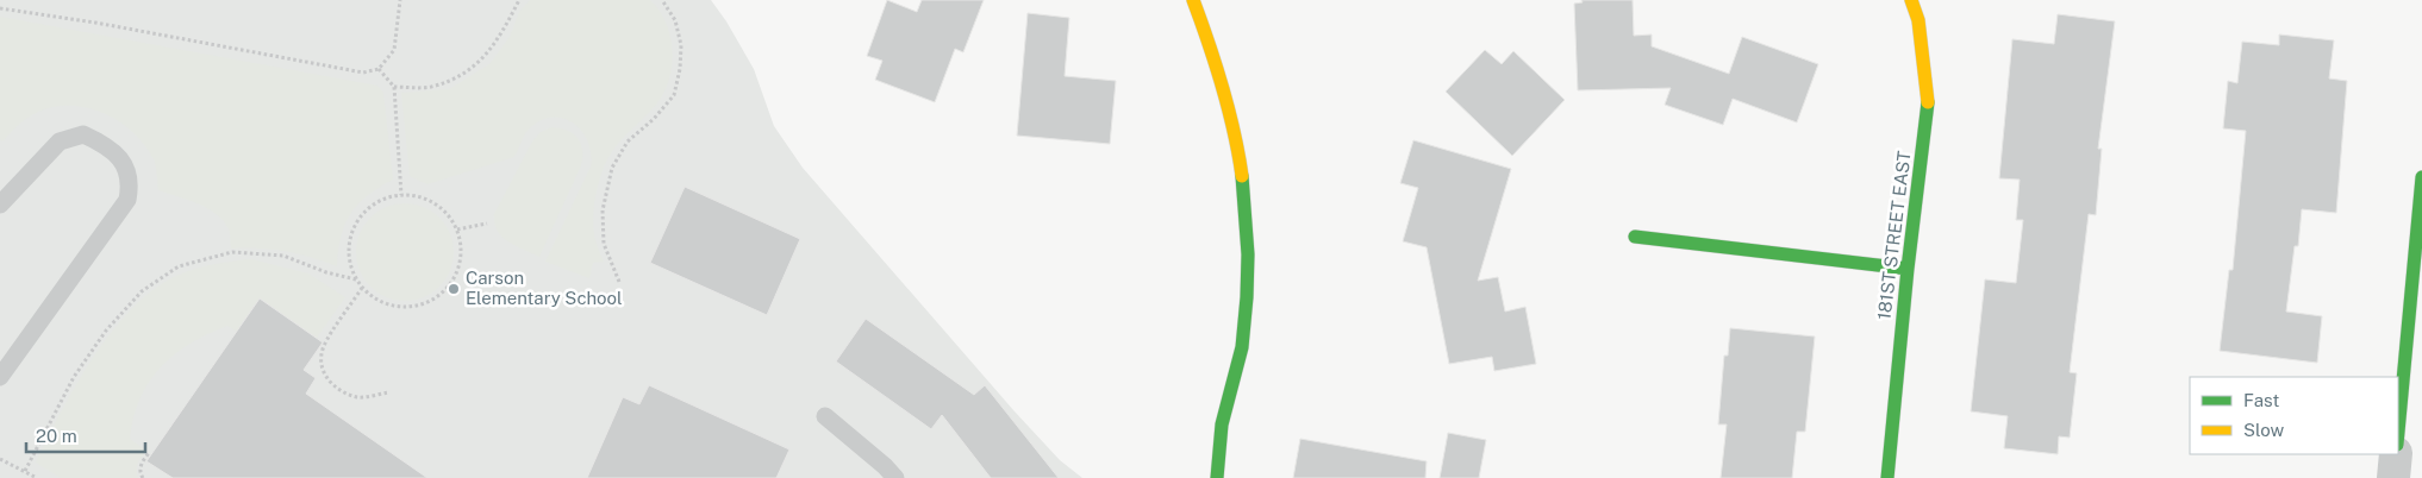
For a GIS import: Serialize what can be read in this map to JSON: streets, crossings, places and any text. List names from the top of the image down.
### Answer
{
  "streets": {
    "street": ["181ST STREET EAST"]
  },
  "places": ["Carson Elementary School"],
  "legend": ["Fast", "Slow"],
  "scale_bar": "20 m"
}
